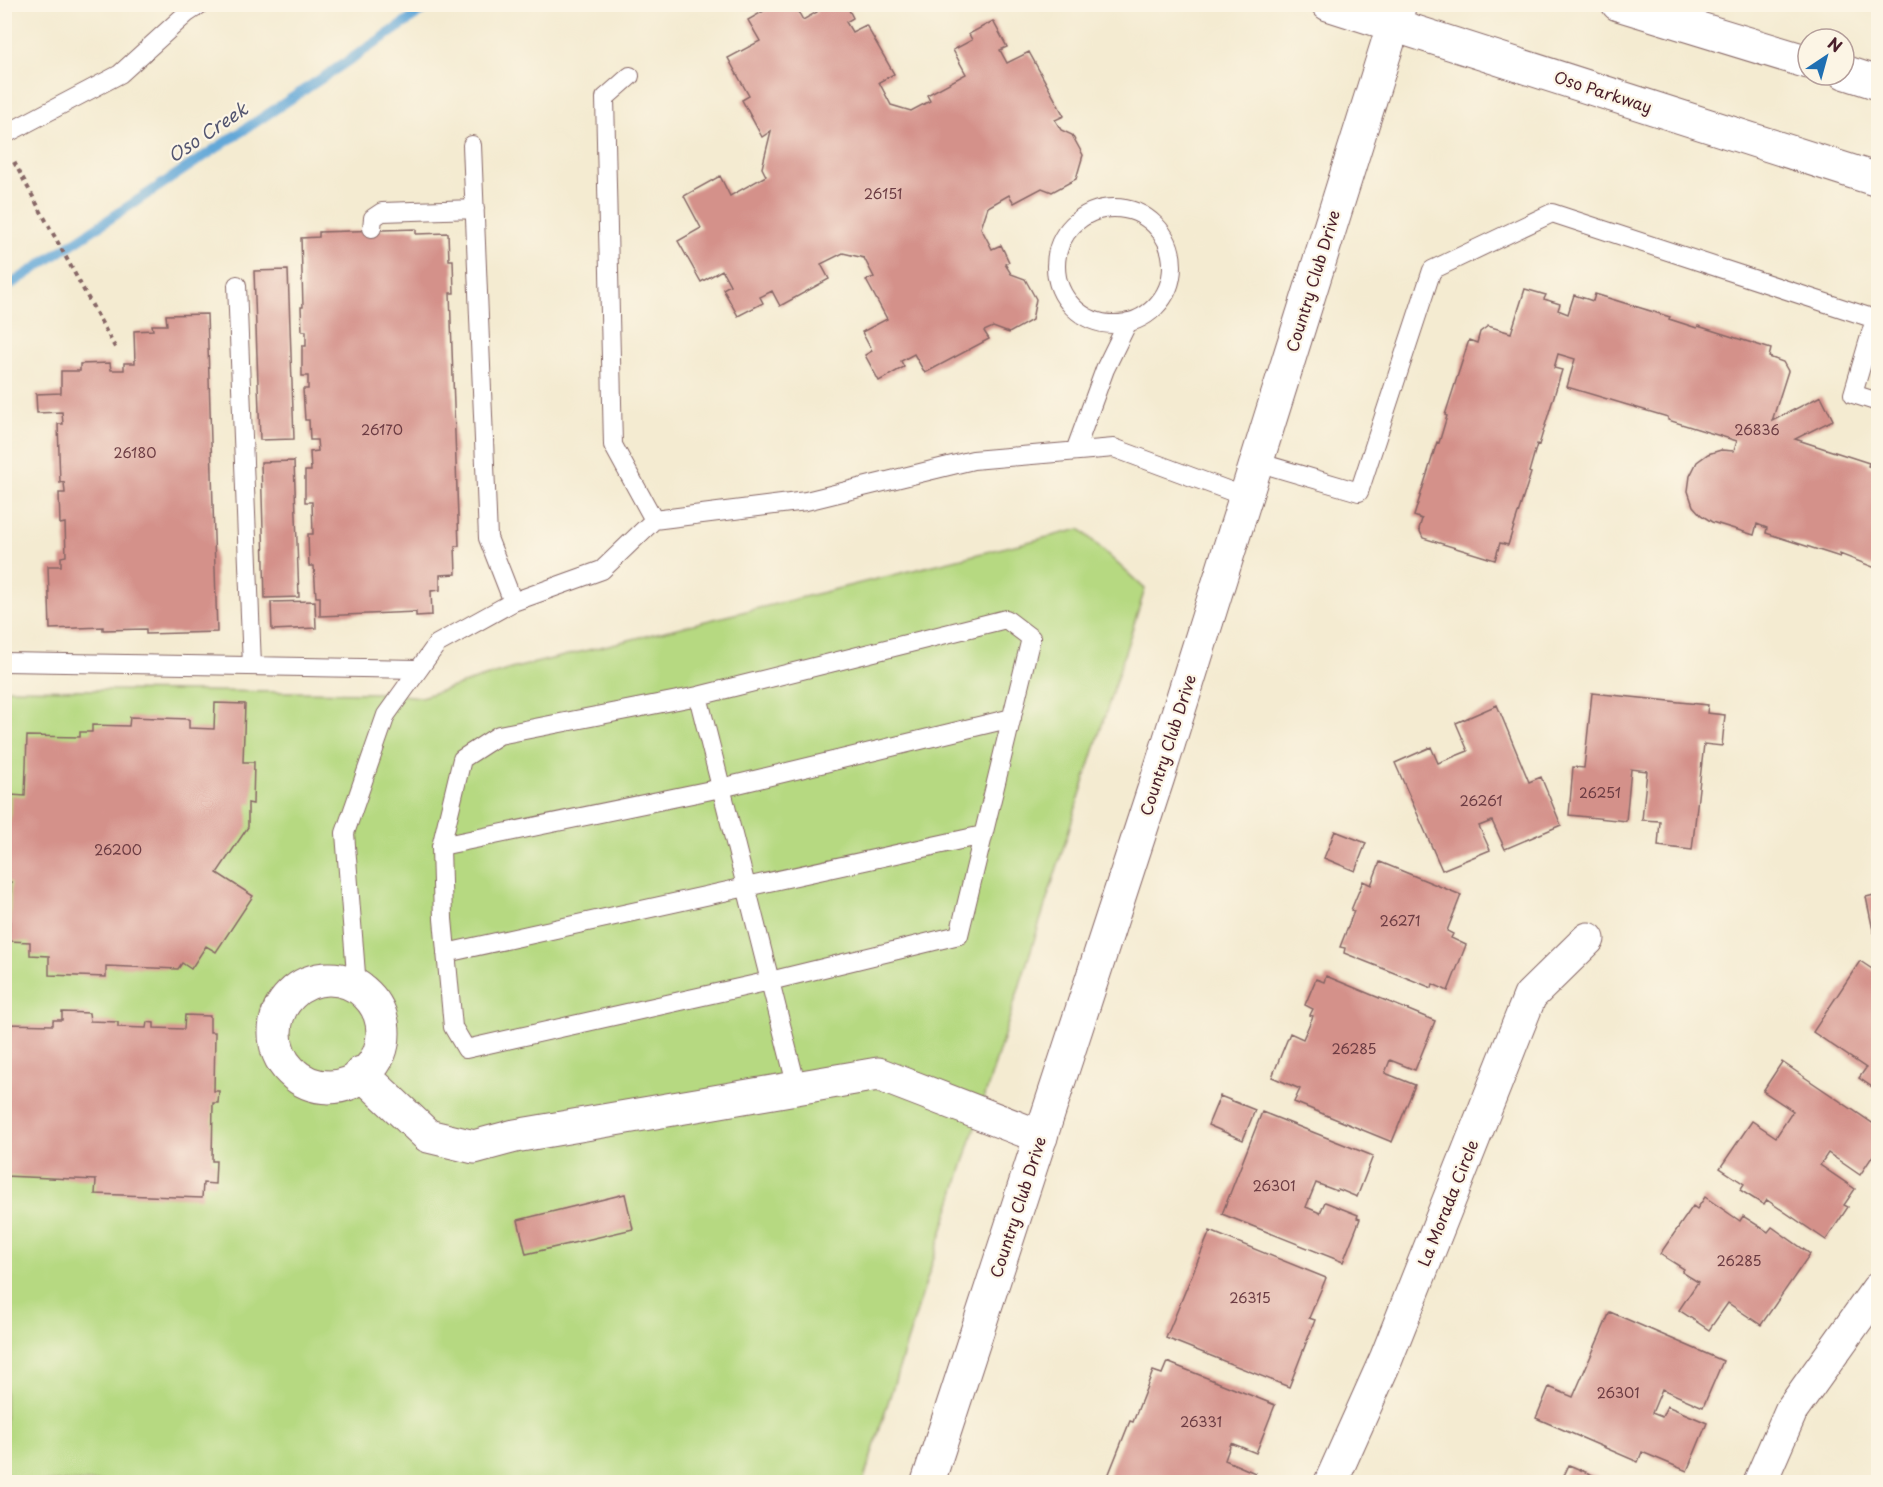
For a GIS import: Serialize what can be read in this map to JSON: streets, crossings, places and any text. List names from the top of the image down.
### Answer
{
  "streets": {
    "street": ["Oso Parkway", "Country Club Drive", "La Morada Circle"]
  },
  "crossings": [
    ["Oso Parkway", "Country Club Drive"]
  ],
  "water": ["Oso Creek"],
  "house_numbers": [
    "26151",
    "26170",
    "26836",
    "26180",
    "26251",
    "26261",
    "26200",
    "26271",
    "26285",
    "26301",
    "26285",
    "26315",
    "26301",
    "26331"
  ],
  "north": "top right"
}
